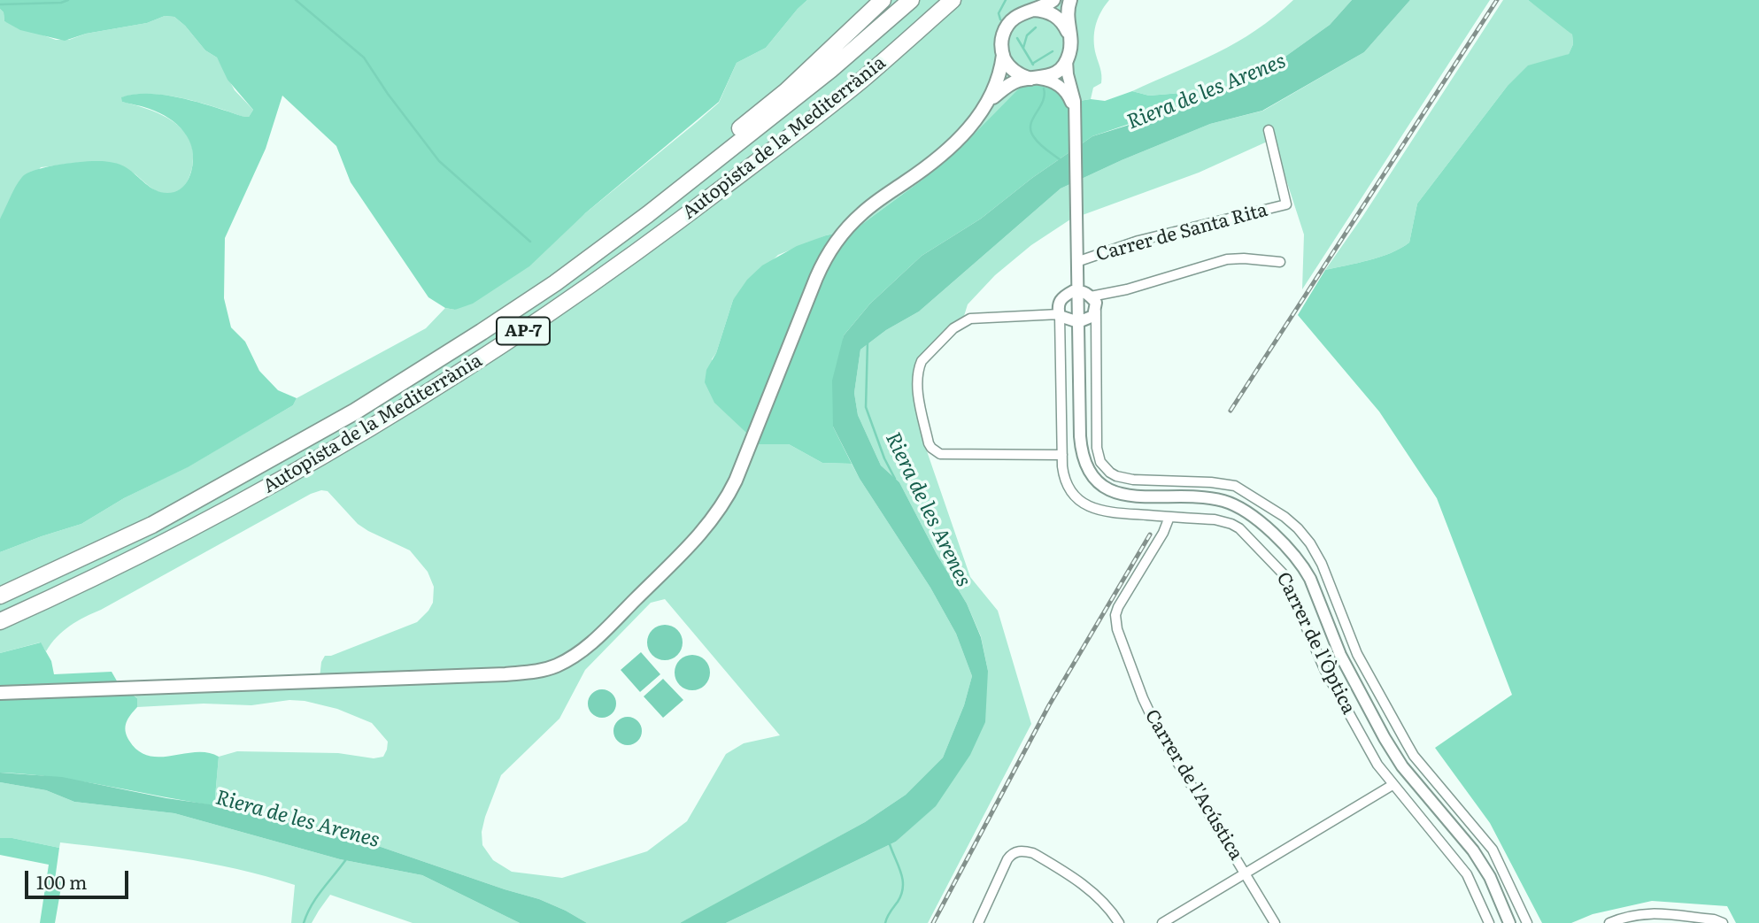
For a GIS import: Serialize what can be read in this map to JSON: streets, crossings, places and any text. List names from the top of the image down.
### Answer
{
  "streets": {
    "highway": ["Autopista de la Mediterrània", "AP-7"],
    "street": ["Carrer de Santa Rita", "Carrer de l'Òptica", "Carrer de l'Acústica"]
  },
  "crossings": [
    ["Carrer de l'Òptica", "Carrer de l'Acústica"]
  ],
  "water": ["Riera de les Arenes"],
  "scale_bar": "100 m"
}
